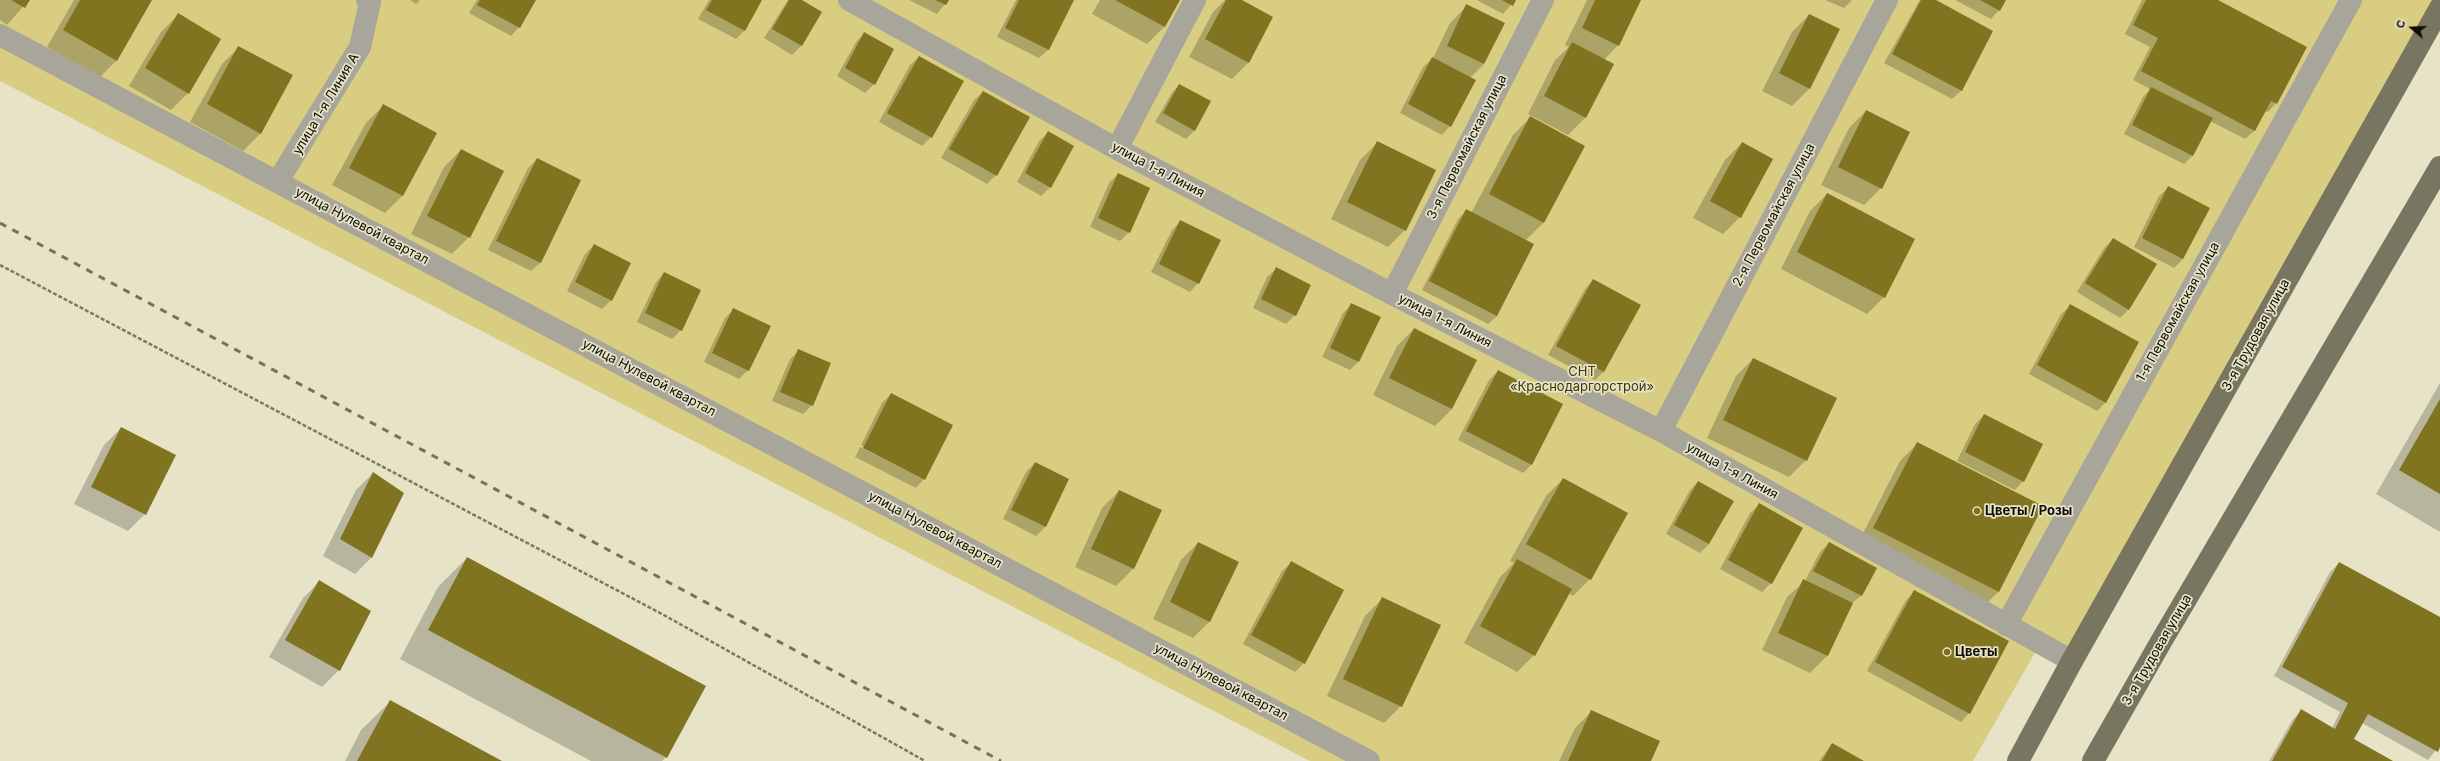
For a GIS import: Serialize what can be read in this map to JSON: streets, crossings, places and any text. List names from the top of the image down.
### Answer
{
  "streets": {
    "main road": ["3-я Трудовая улица"],
    "street": [
      "улица 1-я Линия А",
      "3-я Первомайская улица",
      "улица 1-я Линия",
      "2-я Первомайская улица",
      "улица Нулевой квартал",
      "1-я Первомайская улица"
    ]
  },
  "crossings": [
    ["улица 1-я Линия А", "улица Нулевой квартал"],
    ["3-я Первомайская улица", "улица 1-я Линия"],
    ["улица 1-я Линия", "2-я Первомайская улица"],
    ["улица 1-я Линия", "1-я Первомайская улица"],
    ["улица 1-я Линия", "3-я Трудовая улица"]
  ],
  "parks": ["СНТ «Краснодаргорстрой»"],
  "places": ["Цветы / Розы", "Цветы"],
  "north": "left"
}
